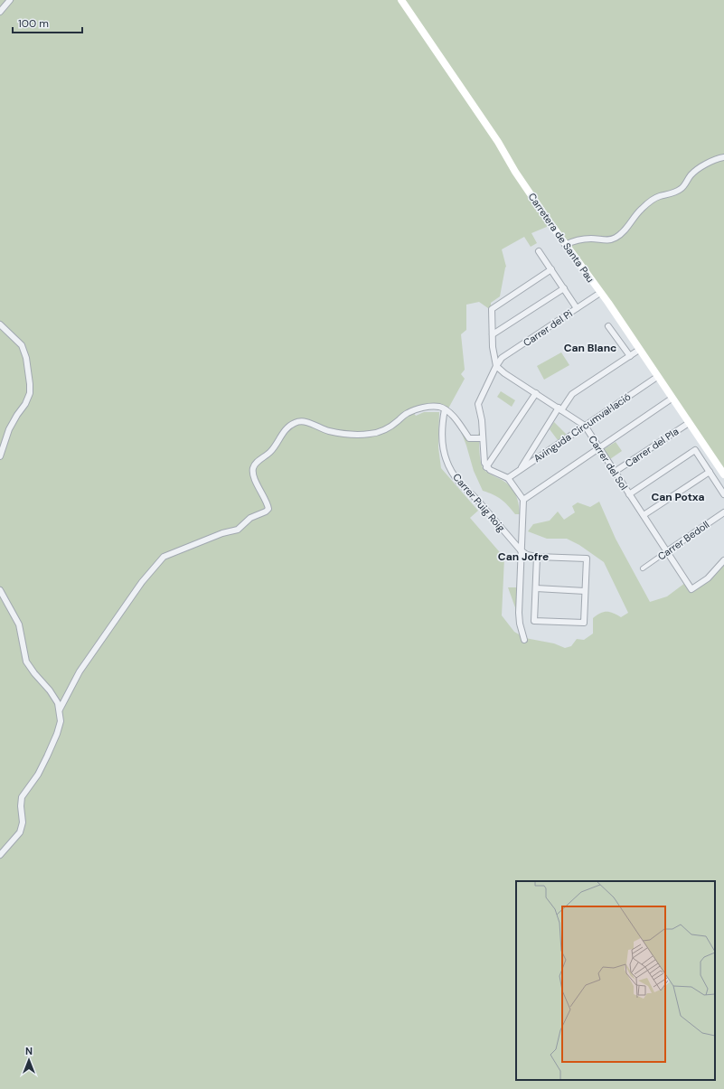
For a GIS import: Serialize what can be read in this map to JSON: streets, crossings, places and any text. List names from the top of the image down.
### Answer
{
  "streets": {
    "main road": ["Carretera de Santa Pau"],
    "street": [
      "Carrer del Pi",
      "Avinguda Circumval·lació",
      "Carrer del Pla",
      "Carrer del Sol",
      "Carrer Puig Roig",
      "Carrer Bedoll"
    ]
  },
  "crossings": [
    ["Carretera de Santa Pau", "Carrer del Pi"],
    ["Carretera de Santa Pau", "Avinguda Circumval·lació"],
    ["Carretera de Santa Pau", "Carrer del Pla"],
    ["Carrer del Pi", "Carrer del Sol"],
    ["Avinguda Circumval·lació", "Carrer del Sol"],
    ["Carrer del Pla", "Carrer del Sol"],
    ["Carrer del Sol", "Carrer Bedoll"]
  ],
  "districts": ["Can Blanc", "Can Potxa", "Can Jofre"],
  "scale_bar": "100 m",
  "north": "top"
}
